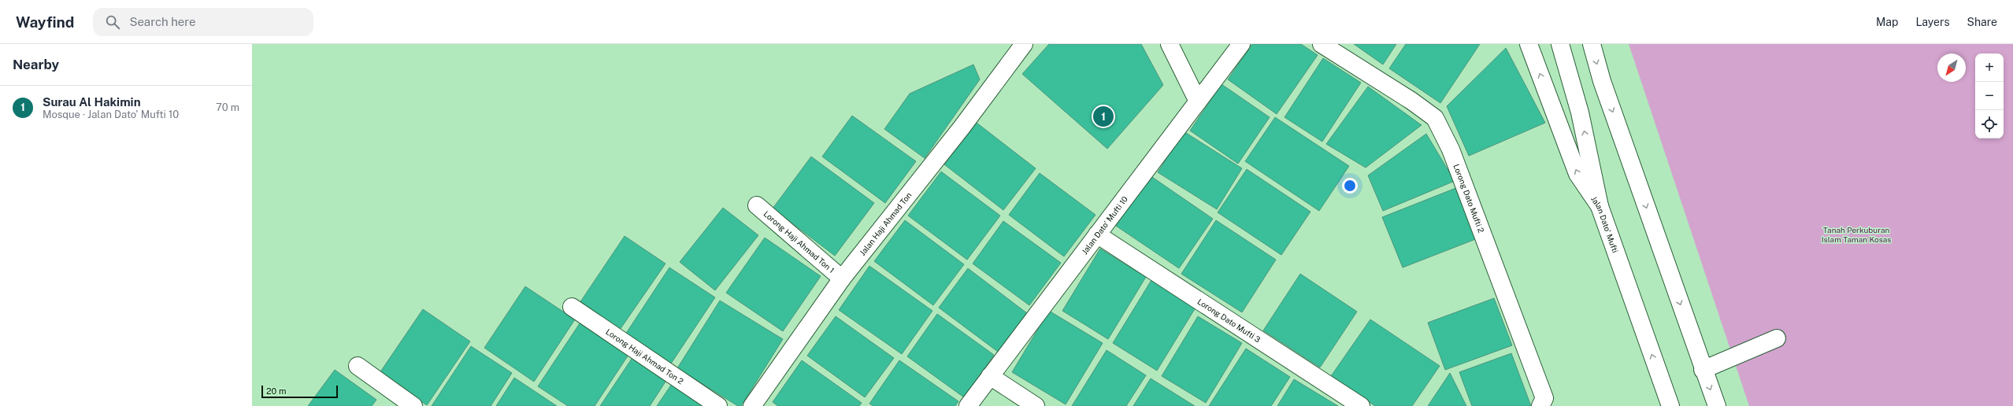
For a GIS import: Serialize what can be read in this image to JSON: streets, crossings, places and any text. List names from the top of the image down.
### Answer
{
  "streets": {
    "main road": [
      "Lorong Dato Mufti 2",
      "Jalan Haji Ahmad Ton",
      "Jalan Dato' Mufti 10",
      "Jalan Dato' Mufti",
      "Lorong Haji Ahmad Ton 1",
      "Lorong Dato Mufti 3",
      "Lorong Haji Ahmad Ton 2"
    ]
  },
  "crossings": [
    ["Jalan Haji Ahmad Ton", "Lorong Haji Ahmad Ton 1"],
    ["Jalan Dato' Mufti 10", "Lorong Dato Mufti 3"]
  ],
  "parks": ["Tanah Perkuburan Islam Taman Kosas"],
  "scale_bar": "20 m",
  "north": "bottom left",
  "page": {
    "header": "Wayfind",
    "search": "Search here",
    "nav": ["Map", "Layers", "Share"],
    "heading": "Nearby",
    "map_buttons": ["+", "−"],
    "list": [
      {
        "mark": "1",
        "name": "Surau Al Hakimin",
        "note": "Mosque · Jalan Dato' Mufti 10",
        "value": "70 m"
      }
    ],
    "pins": "1",
    "scale": "20 m"
  }
}
